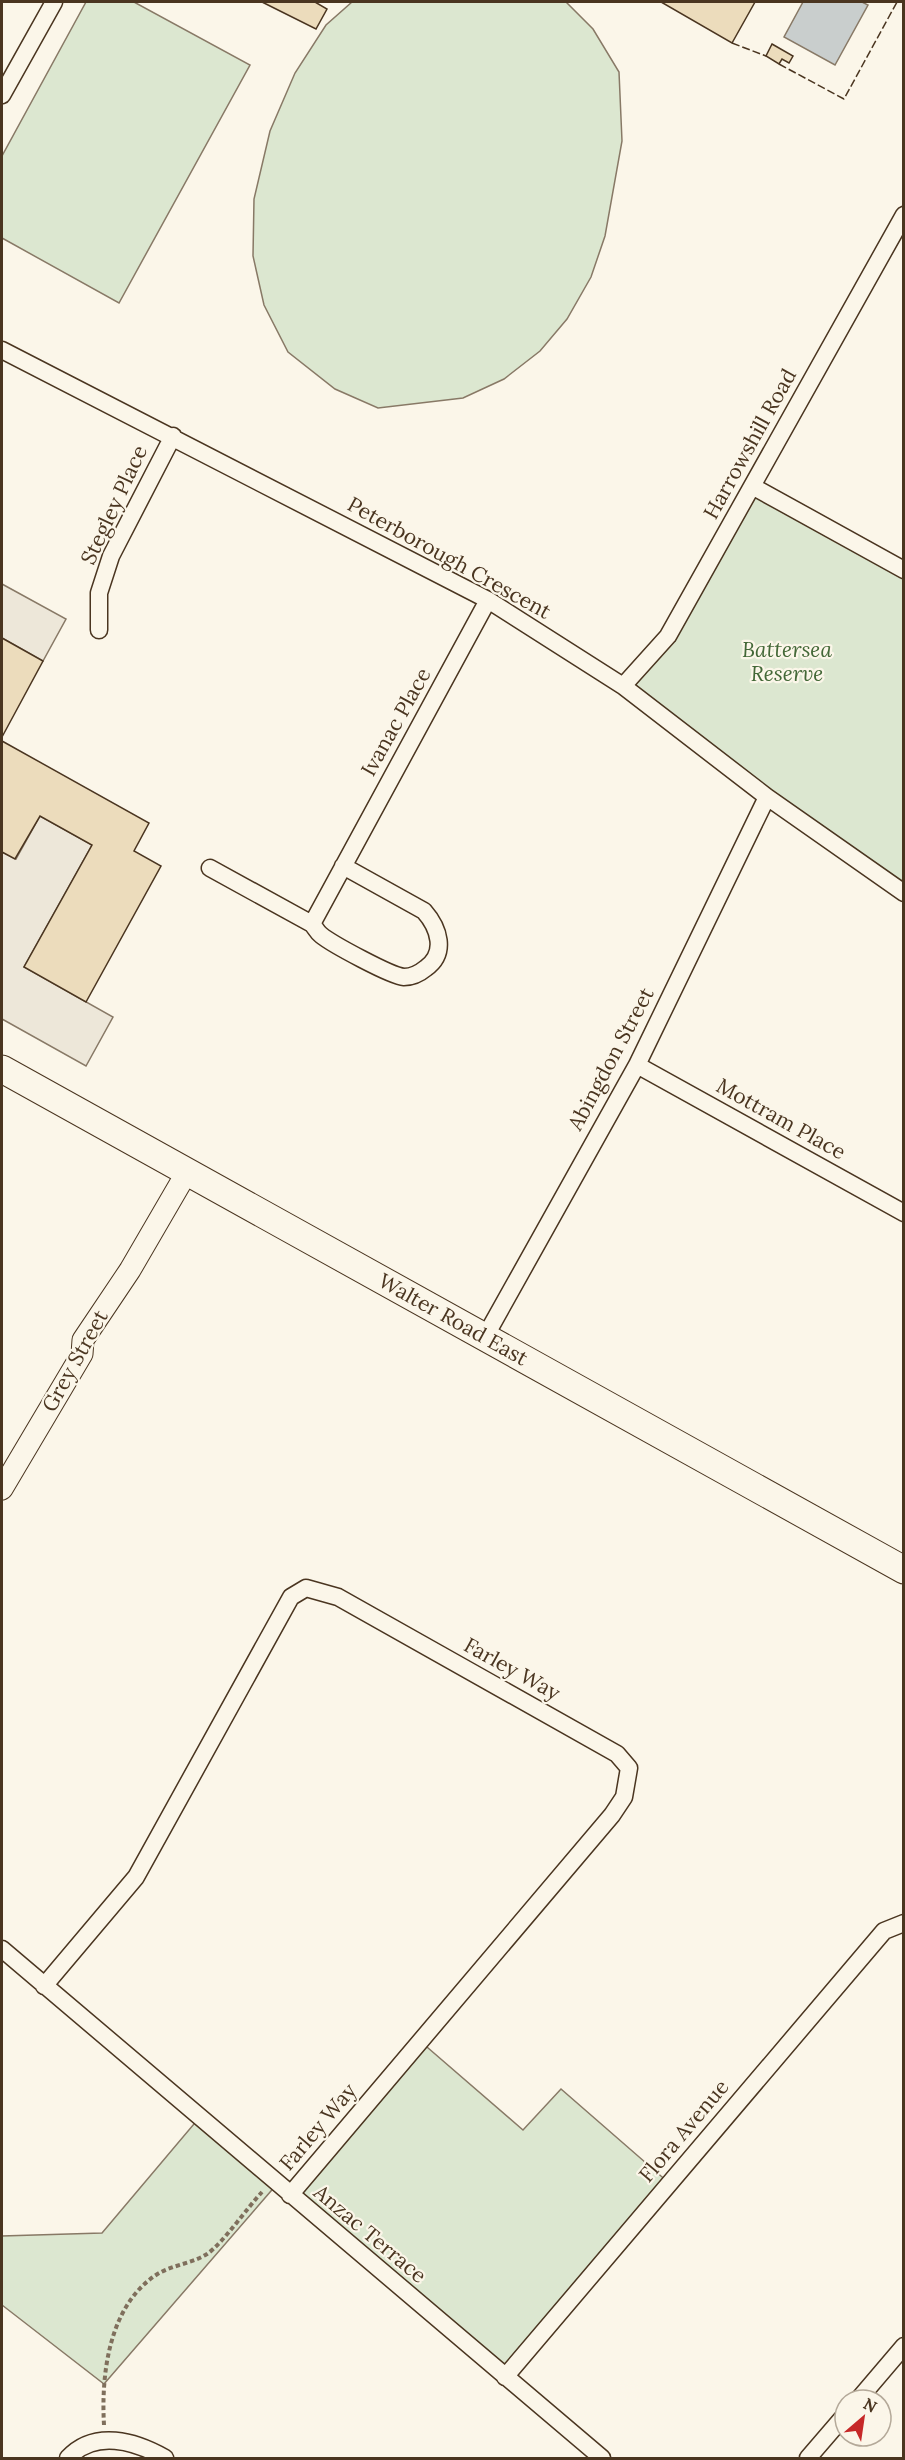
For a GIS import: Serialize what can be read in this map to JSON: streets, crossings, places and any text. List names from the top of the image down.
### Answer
{
  "streets": {
    "main road": ["Walter Road East"],
    "street": [
      "Harrowshill Road",
      "Stegley Place",
      "Peterborough Crescent",
      "Ivanac Place",
      "Abingdon Street",
      "Mottram Place",
      "Grey Street",
      "Farley Way",
      "Flora Avenue",
      "Anzac Terrace"
    ]
  },
  "crossings": [
    ["Harrowshill Road", "Peterborough Crescent"],
    ["Stegley Place", "Peterborough Crescent"],
    ["Peterborough Crescent", "Ivanac Place"],
    ["Peterborough Crescent", "Abingdon Street"],
    ["Abingdon Street", "Mottram Place"],
    ["Abingdon Street", "Walter Road East"],
    ["Walter Road East", "Grey Street"],
    ["Farley Way", "Anzac Terrace"],
    ["Flora Avenue", "Anzac Terrace"]
  ],
  "parks": ["Battersea Reserve"],
  "north": "top right"
}
